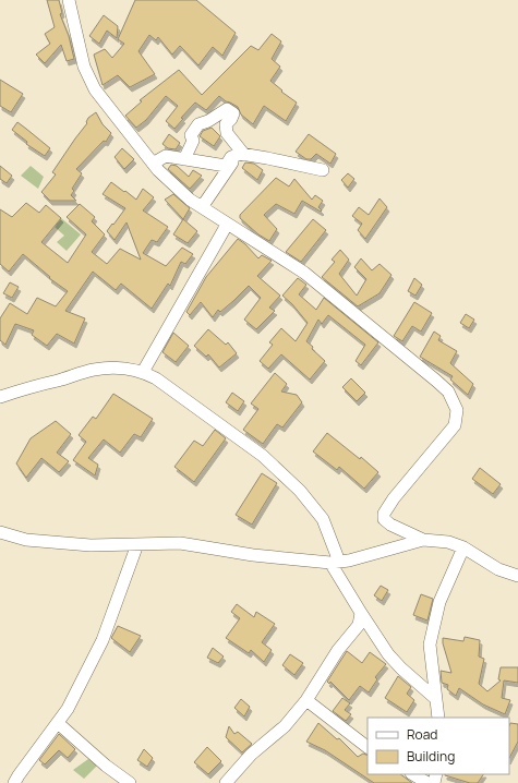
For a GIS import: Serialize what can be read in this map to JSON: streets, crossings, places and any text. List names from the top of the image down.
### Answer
{
  "legend": ["Road", "Building"]
}
